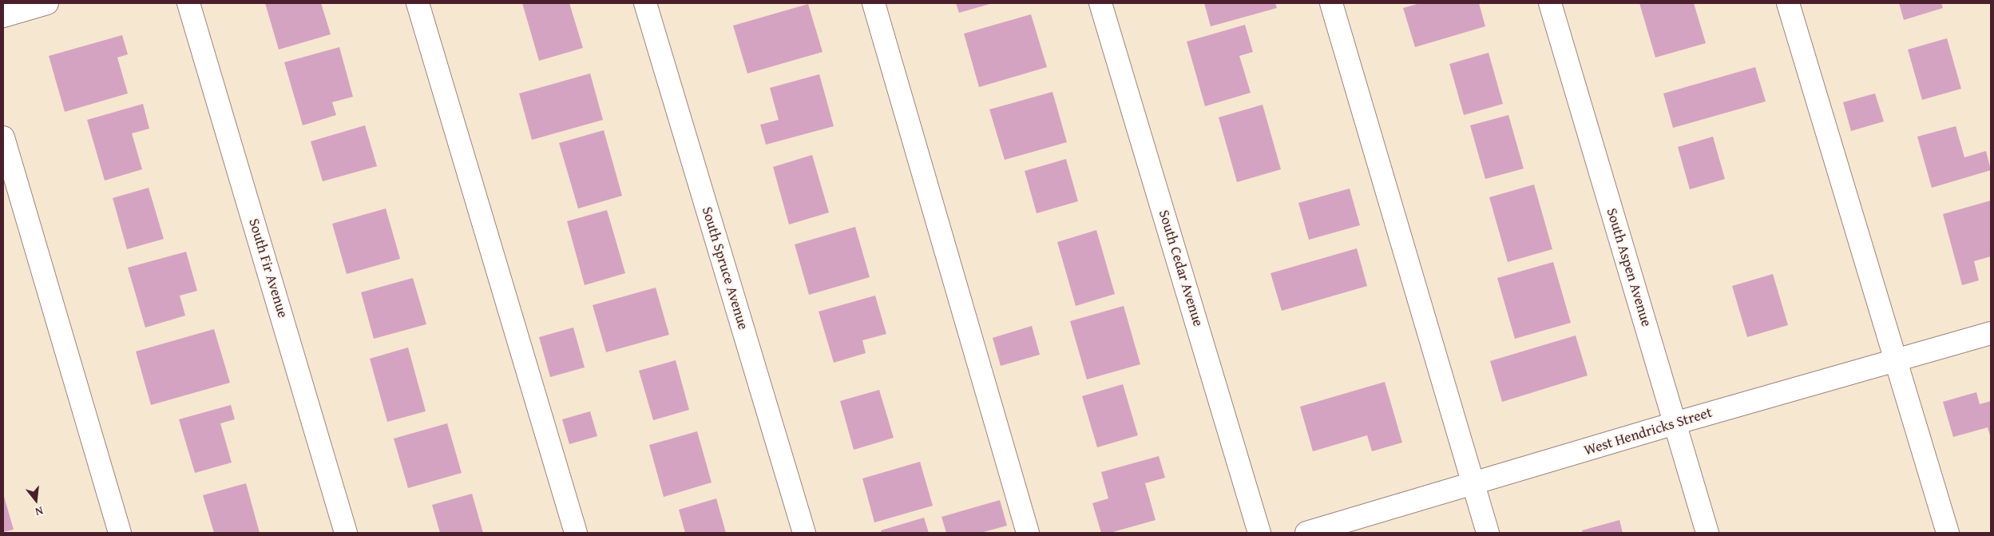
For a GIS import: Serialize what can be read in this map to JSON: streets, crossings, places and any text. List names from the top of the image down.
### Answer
{
  "streets": {
    "street": [
      "South Aspen Avenue",
      "South Fir Avenue",
      "South Spruce Avenue",
      "South Cedar Avenue",
      "West Hendricks Street"
    ]
  },
  "crossings": [
    ["South Aspen Avenue", "West Hendricks Street"]
  ],
  "north": "bottom"
}
